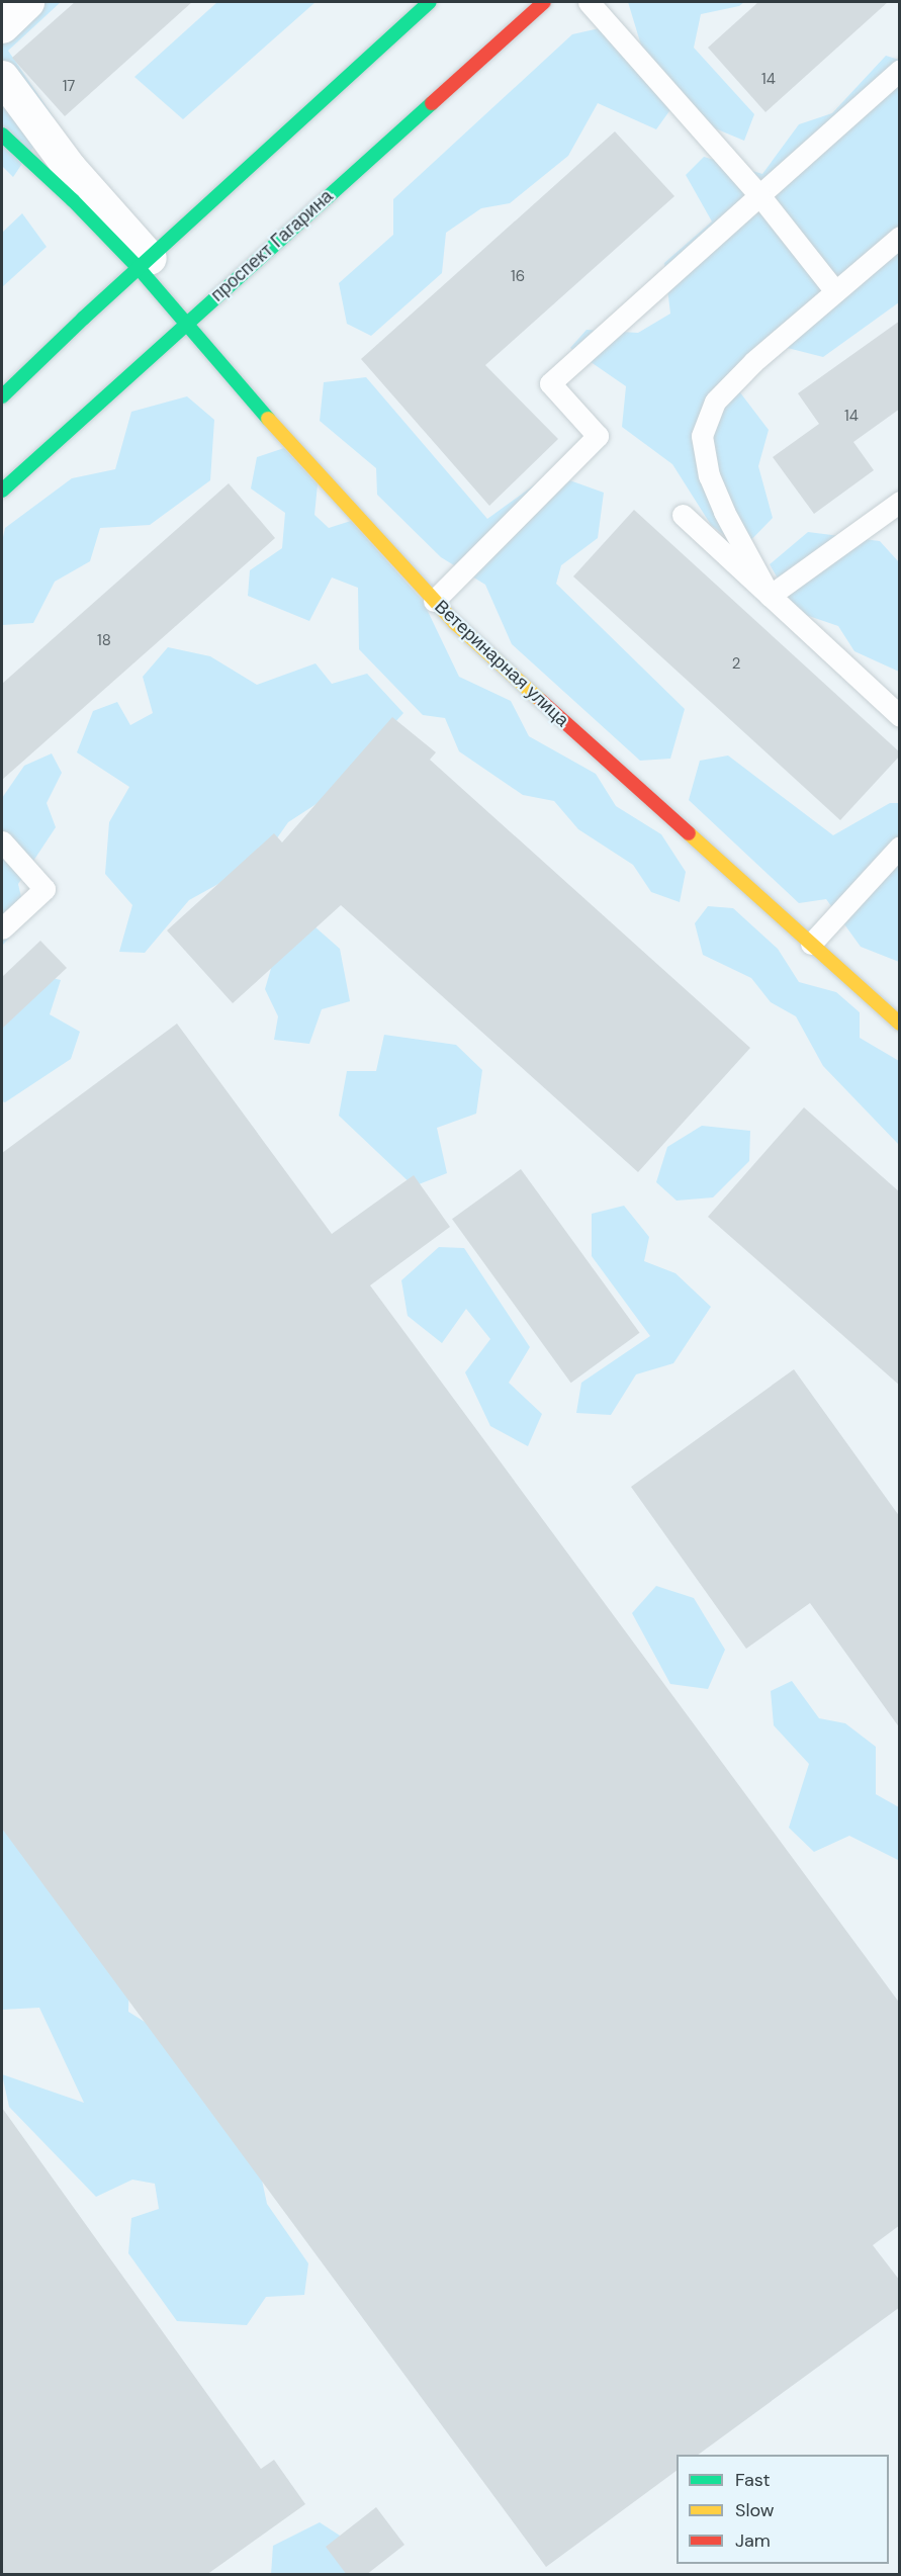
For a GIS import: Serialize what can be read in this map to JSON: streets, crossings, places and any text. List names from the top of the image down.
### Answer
{
  "streets": {
    "main road": ["проспект Гагарина", "Ветеринарная улица"]
  },
  "crossings": [
    ["проспект Гагарина", "Ветеринарная улица"]
  ],
  "house_numbers": [
    "14",
    "17",
    "16",
    "14",
    "18",
    "2"
  ],
  "legend": ["Fast", "Slow", "Jam"]
}
